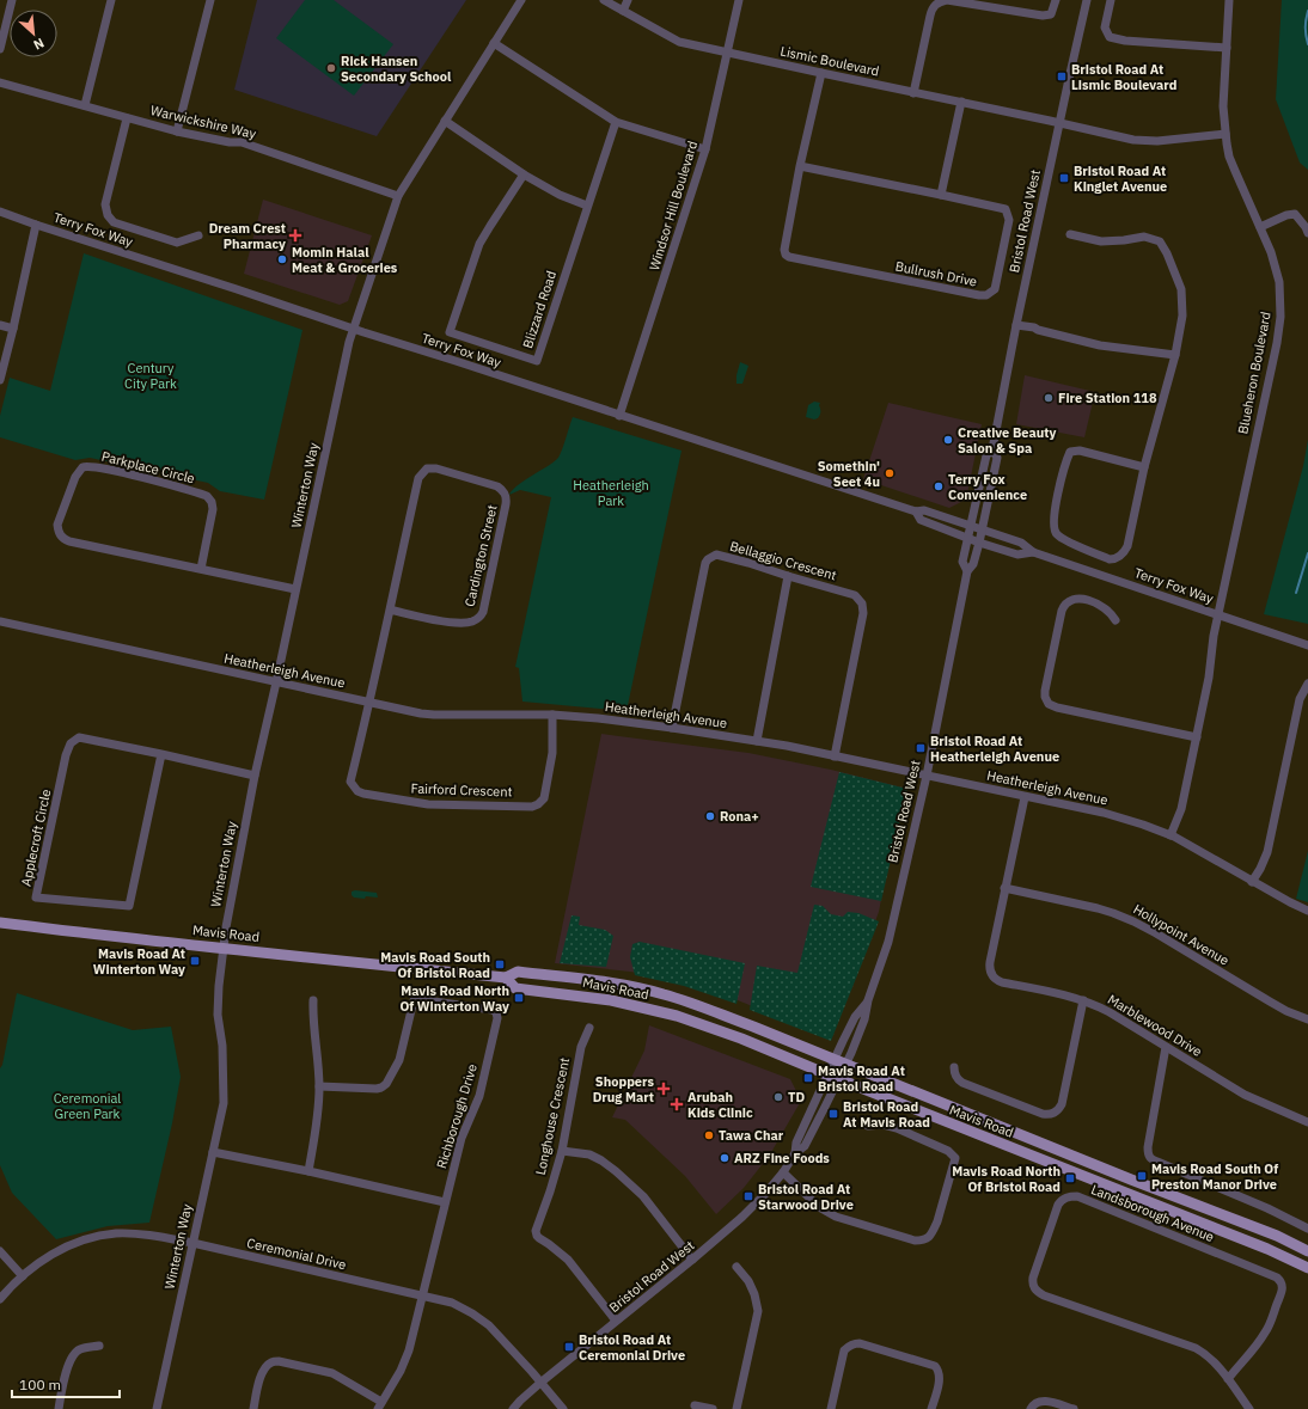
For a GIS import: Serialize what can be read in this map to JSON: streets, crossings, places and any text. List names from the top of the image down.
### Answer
{
  "streets": {
    "main road": ["Mavis Road"],
    "street": [
      "Lismic Boulevard",
      "Warwickshire Way",
      "Windsor Hill Boulevard",
      "Bristol Road West",
      "Terry Fox Way",
      "Bullrush Drive",
      "Blizzard Road",
      "Blueheron Boulevard",
      "Parkplace Circle",
      "Winterton Way",
      "Cardington Street",
      "Bellaggio Crescent",
      "Heatherleigh Avenue",
      "Fairford Crescent",
      "Applecroft Circle",
      "Hollypoint Avenue",
      "Marblewood Drive",
      "Richborough Drive",
      "Longhouse Crescent",
      "Landsborough Avenue",
      "Ceremonial Drive"
    ]
  },
  "crossings": [
    ["Lismic Boulevard", "Windsor Hill Boulevard"],
    ["Lismic Boulevard", "Bristol Road West"],
    ["Lismic Boulevard", "Bullrush Drive"],
    ["Lismic Boulevard", "Blueheron Boulevard"],
    ["Warwickshire Way", "Winterton Way"],
    ["Windsor Hill Boulevard", "Terry Fox Way"],
    ["Bristol Road West", "Terry Fox Way"],
    ["Bristol Road West", "Heatherleigh Avenue"],
    ["Bristol Road West", "Mavis Road"],
    ["Bristol Road West", "Longhouse Crescent"],
    ["Bristol Road West", "Ceremonial Drive"],
    ["Terry Fox Way", "Blueheron Boulevard"],
    ["Terry Fox Way", "Winterton Way"],
    ["Blueheron Boulevard", "Heatherleigh Avenue"],
    ["Parkplace Circle", "Winterton Way"],
    ["Winterton Way", "Heatherleigh Avenue"],
    ["Winterton Way", "Applecroft Circle"],
    ["Winterton Way", "Mavis Road"],
    ["Winterton Way", "Ceremonial Drive"],
    ["Cardington Street", "Heatherleigh Avenue"],
    ["Cardington Street", "Fairford Crescent"],
    ["Bellaggio Crescent", "Heatherleigh Avenue"],
    ["Heatherleigh Avenue", "Fairford Crescent"],
    ["Heatherleigh Avenue", "Marblewood Drive"],
    ["Hollypoint Avenue", "Marblewood Drive"],
    ["Richborough Drive", "Ceremonial Drive"]
  ],
  "parks": ["Century City Park", "Heatherleigh Park", "Ceremonial Green Park"],
  "places": {
    "other": [
      "Rick Hansen Secondary School",
      "Momin Halal Meat & Groceries",
      "Fire Station 118",
      "Creative Beauty Salon & Spa",
      "Somethin' Seet 4u",
      "Terry Fox Convenience",
      "Rona+",
      "TD",
      "Tawa Char",
      "ARZ Fine Foods"
    ],
    "transit": [
      "Bristol Road At Lismic Boulevard",
      "Bristol Road At Kinglet Avenue",
      "Bristol Road At Heatherleigh Avenue",
      "Mavis Road At Winterton Way",
      "Mavis Road South Of Bristol Road",
      "Mavis Road North Of Winterton Way",
      "Mavis Road At Bristol Road",
      "Bristol Road At Mavis Road",
      "Mavis Road South Of Preston Manor Drive",
      "Mavis Road North Of Bristol Road",
      "Bristol Road At Starwood Drive",
      "Bristol Road At Ceremonial Drive"
    ],
    "health": ["Dream Crest Pharmacy", "Shoppers Drug Mart", "Arubah Kids Clinic"]
  },
  "scale_bar": "100 m",
  "north": "bottom right"
}
